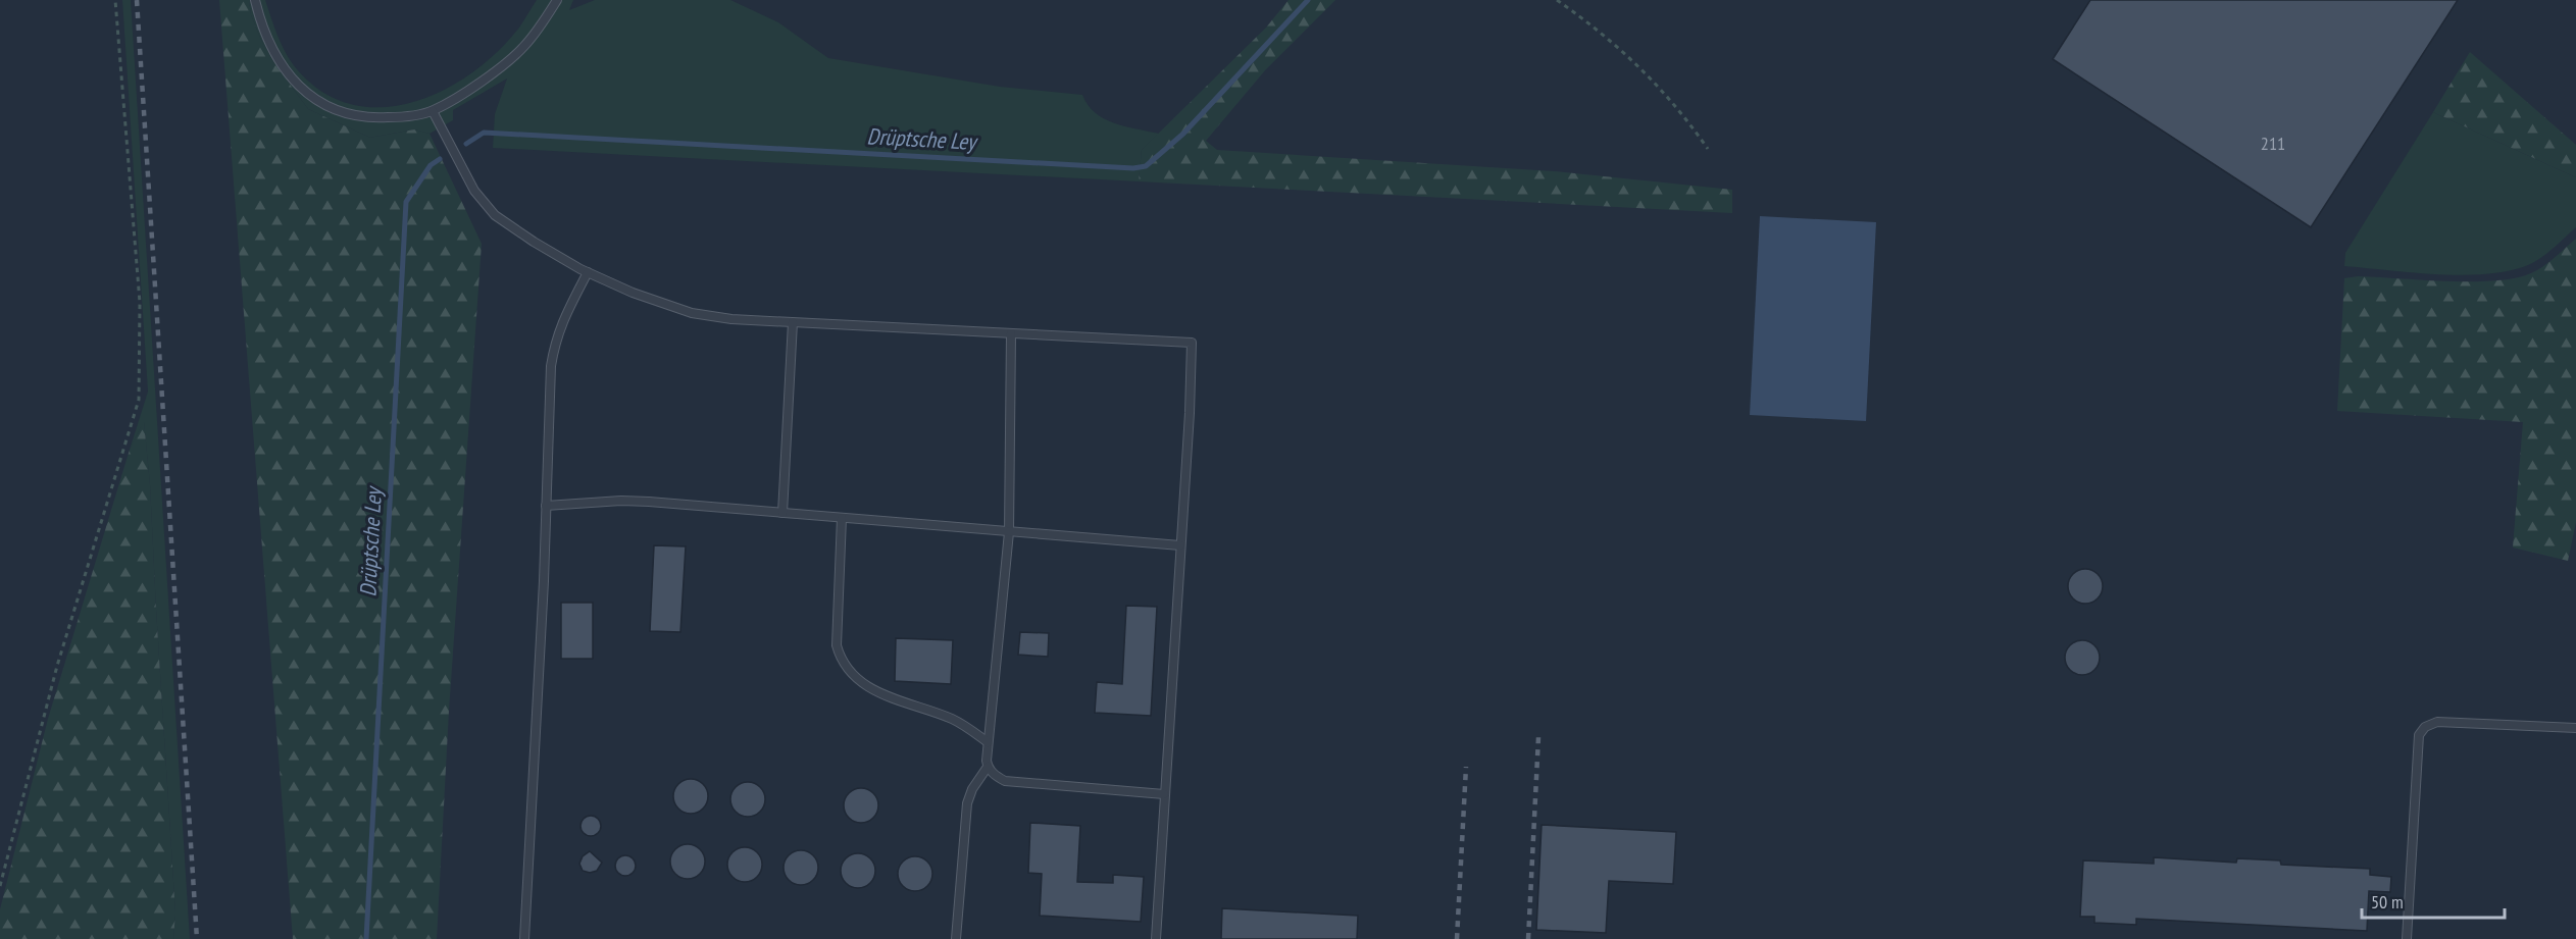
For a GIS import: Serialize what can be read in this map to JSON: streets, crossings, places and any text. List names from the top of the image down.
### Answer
{
  "water": ["Drüptsche Ley"],
  "house_numbers": ["211"],
  "scale_bar": "50 m"
}
